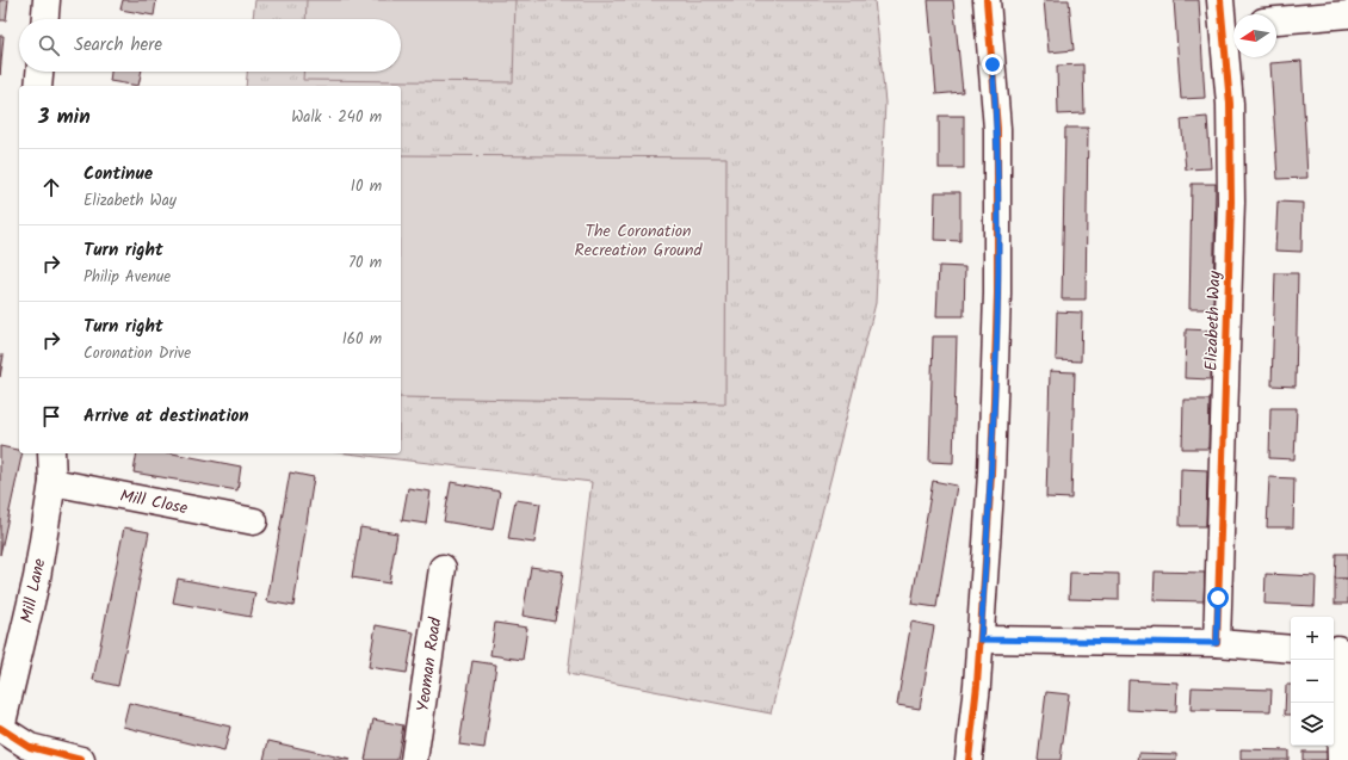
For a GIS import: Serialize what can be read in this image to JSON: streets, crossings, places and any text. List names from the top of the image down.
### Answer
{
  "streets": {
    "street": [
      "Elizabeth Way",
      "Mill Close",
      "Mill Lane",
      "Yeoman Road"
    ]
  },
  "crossings": [
    ["Mill Close", "Mill Lane"]
  ],
  "parks": ["The Coronation Recreation Ground"],
  "north": "left",
  "page": {
    "search": "Search here",
    "heading": ["3 min", "Walk · 240 m"],
    "list": [
      ["Continue", "Elizabeth Way", "10 m"],
      ["Turn right", "Philip Avenue", "70 m"],
      ["Turn right", "Coronation Drive", "160 m"],
      "Arrive at destination"
    ],
    "map_buttons": ["+", "−"]
  }
}
